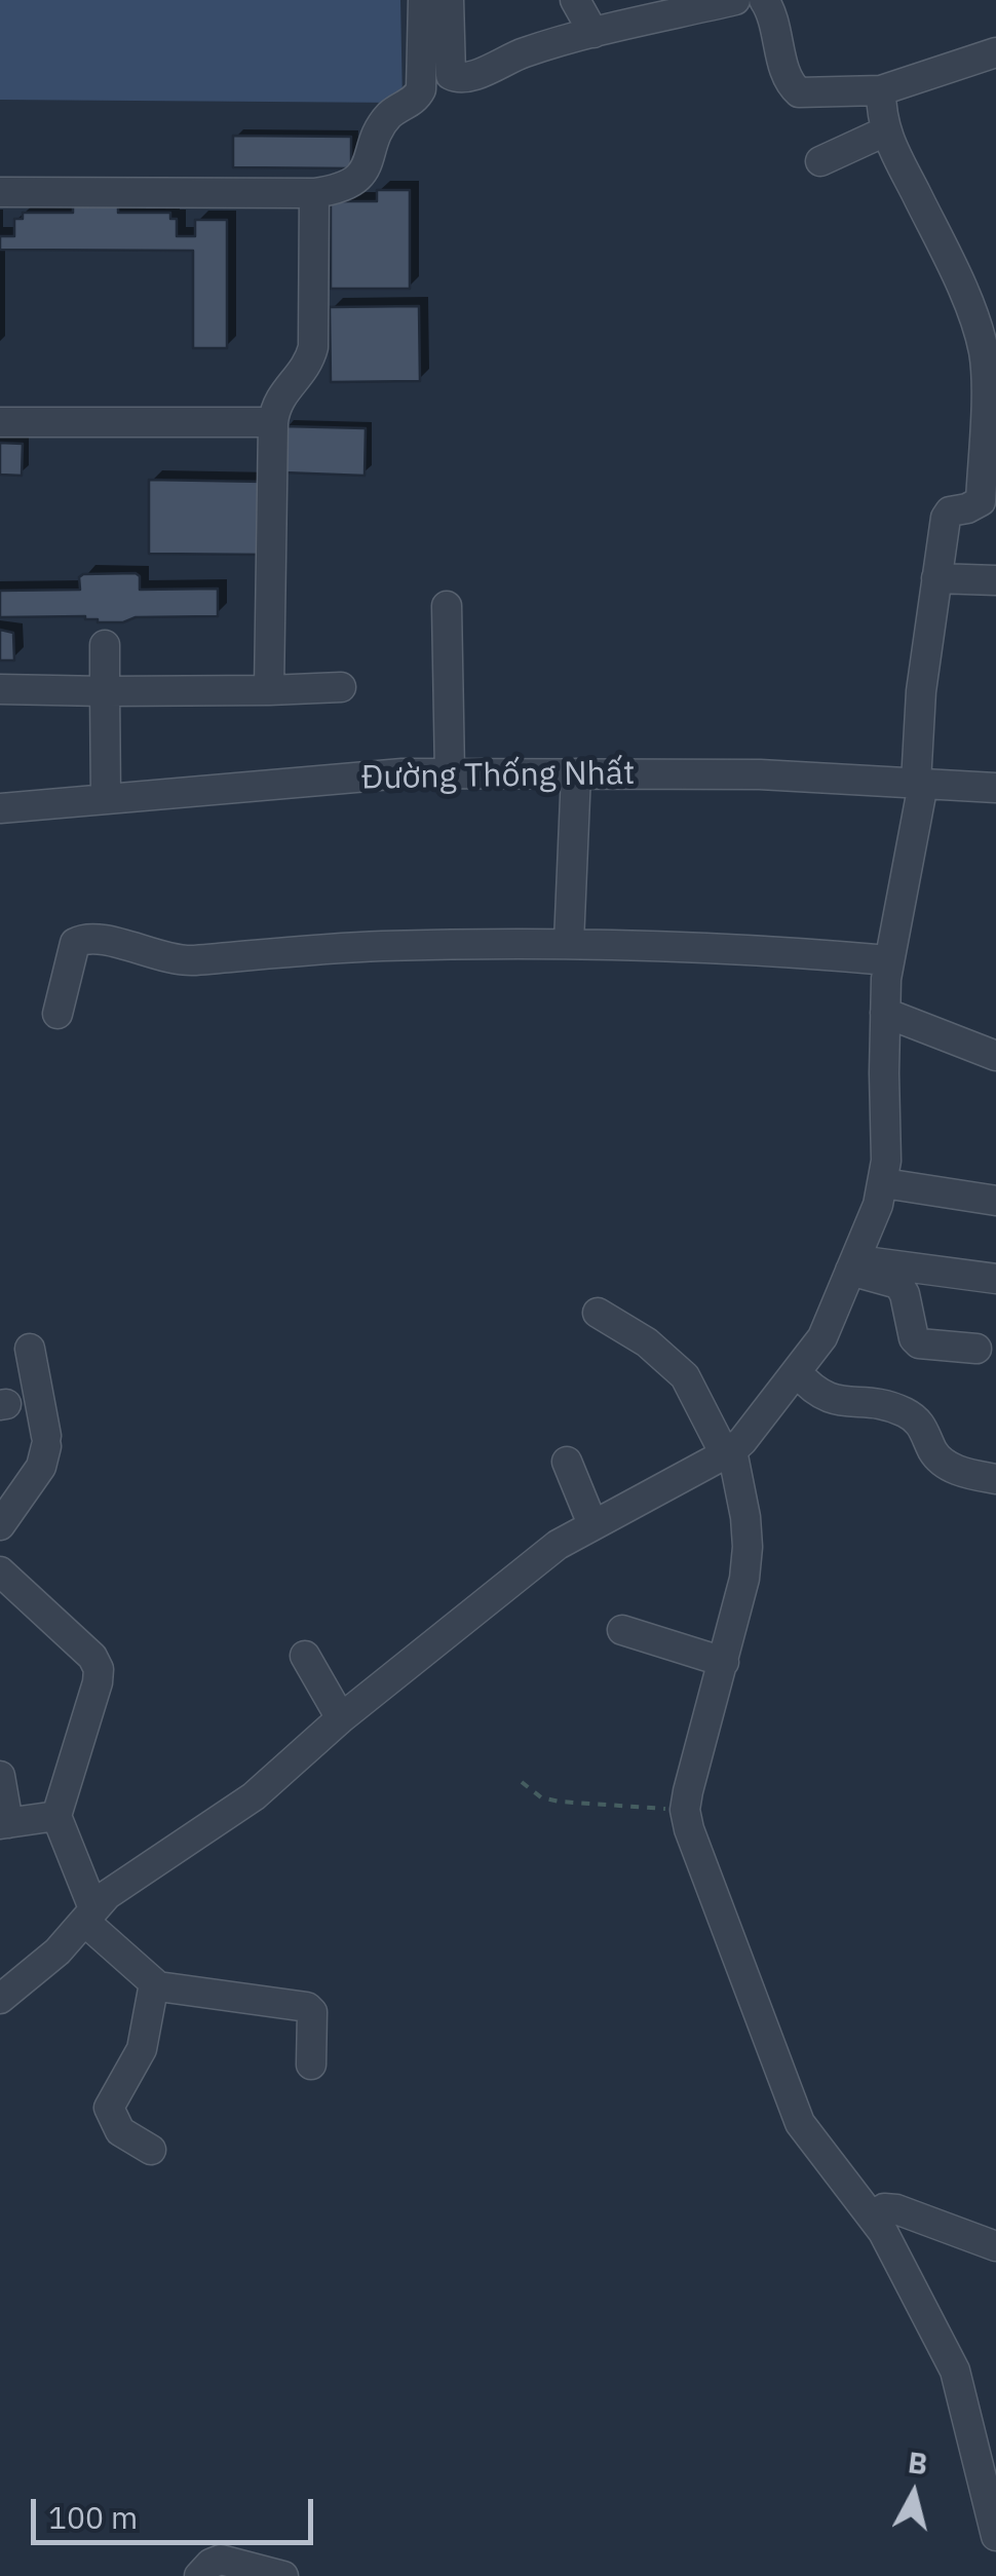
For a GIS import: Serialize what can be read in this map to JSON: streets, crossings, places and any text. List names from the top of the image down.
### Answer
{
  "streets": {
    "street": ["Đường Thống Nhất"]
  },
  "scale_bar": "100 m",
  "north": "top"
}
